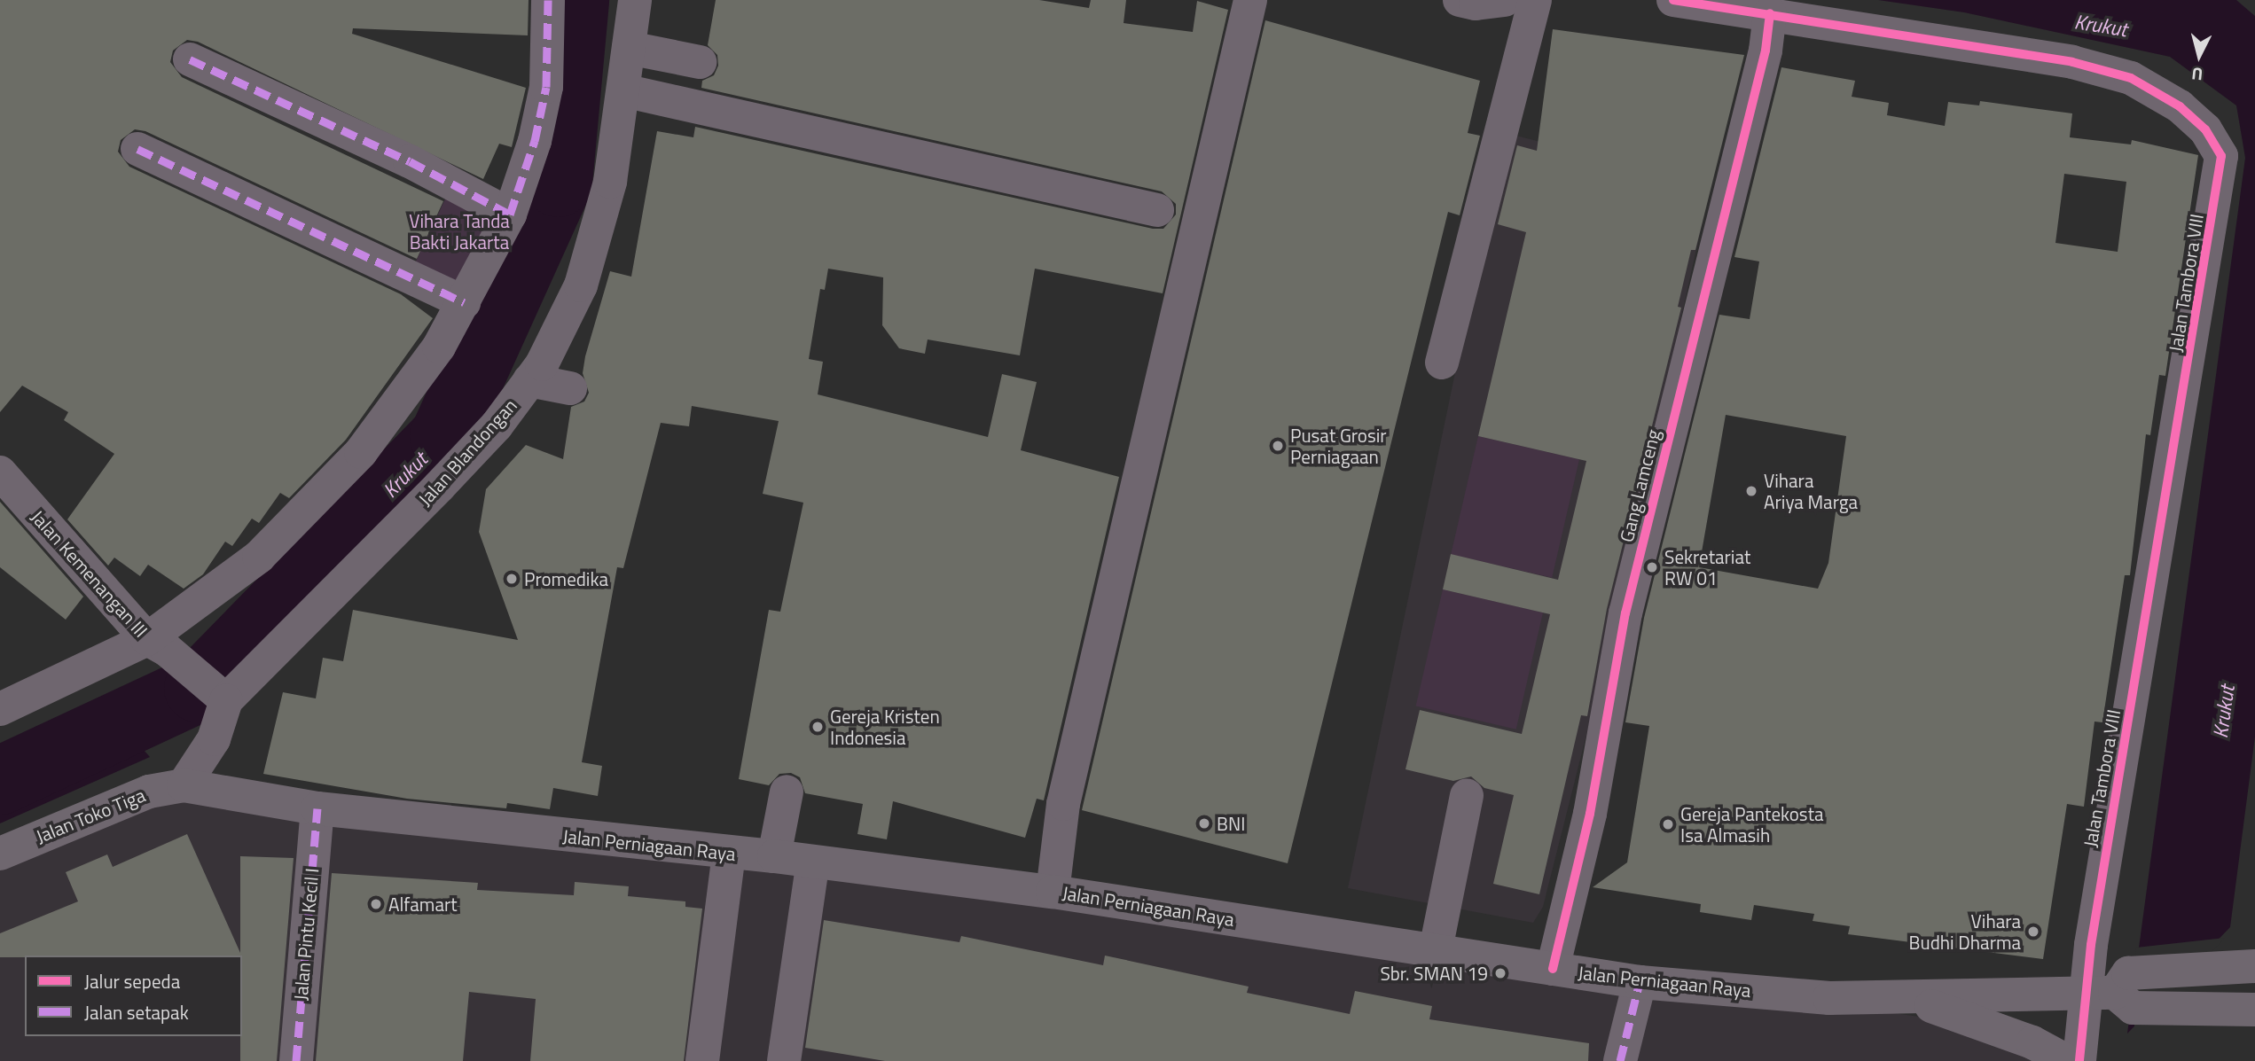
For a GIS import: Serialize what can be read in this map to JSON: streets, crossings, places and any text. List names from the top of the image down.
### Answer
{
  "streets": {
    "main road": ["Jalan Toko Tiga", "Jalan Perniagaan Raya"],
    "street": [
      "Jalan Tambora VIII",
      "Jalan Blandongan",
      "Gang Lamceng",
      "Jalan Kemenangan III",
      "Jalan Pintu Kecil I"
    ]
  },
  "crossings": [
    ["Jalan Tambora VIII", "Gang Lamceng"],
    ["Jalan Tambora VIII", "Jalan Perniagaan Raya"],
    ["Jalan Blandongan", "Jalan Kemenangan III"],
    ["Gang Lamceng", "Jalan Perniagaan Raya"],
    ["Jalan Toko Tiga", "Jalan Perniagaan Raya"],
    ["Jalan Perniagaan Raya", "Jalan Pintu Kecil I"]
  ],
  "water": ["Krukut"],
  "parks": ["Vihara Tanda Bakti Jakarta"],
  "places": [
    "Pusat Grosir Perniagaan",
    "Vihara Ariya Marga",
    "Sekretariat RW 01",
    "Promedika",
    "Gereja Kristen Indonesia",
    "BNI",
    "Gereja Pantekosta Isa Almasih",
    "Alfamart",
    "Vihara Budhi Dharma",
    "Sbr. SMAN 19"
  ],
  "legend": ["Jalur sepeda", "Jalan setapak"],
  "north": "bottom"
}
